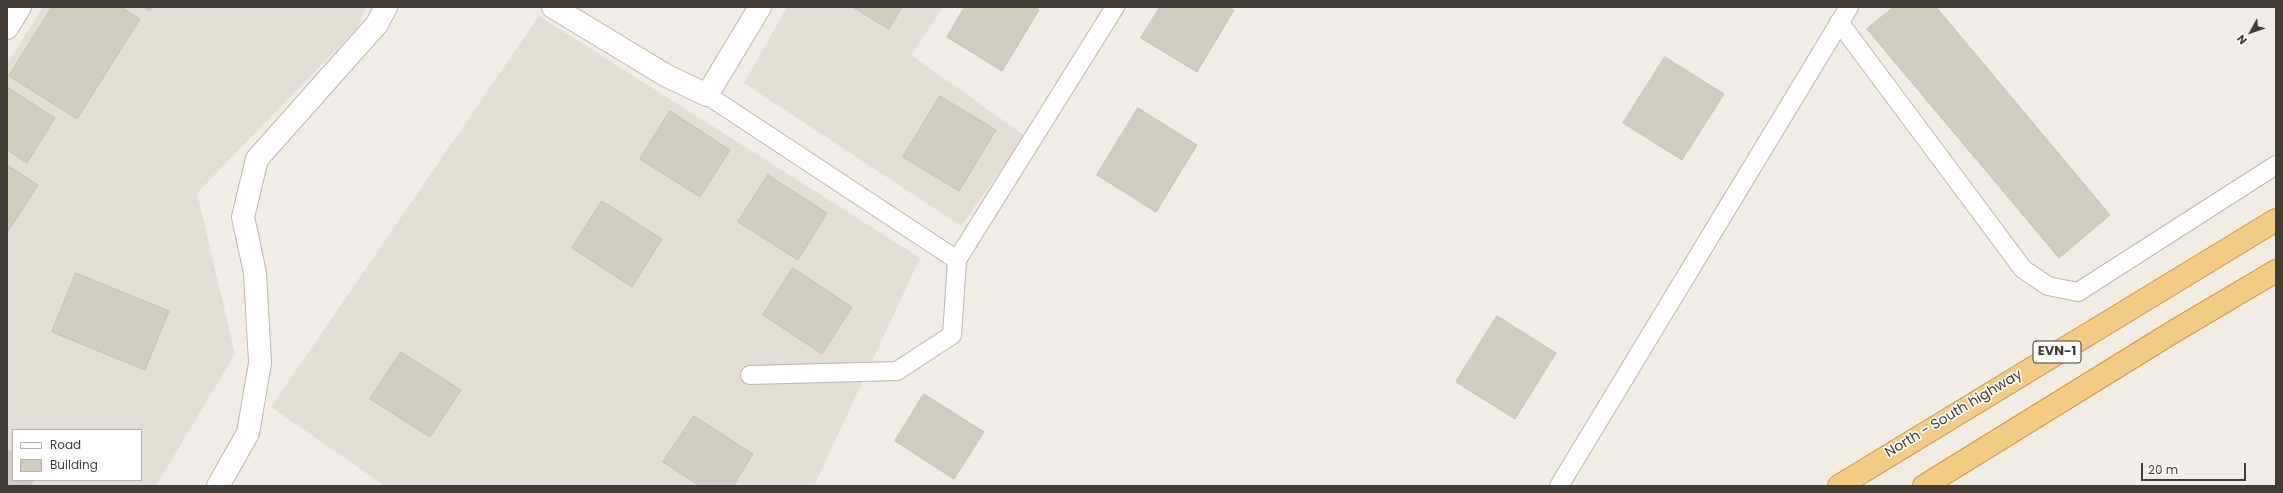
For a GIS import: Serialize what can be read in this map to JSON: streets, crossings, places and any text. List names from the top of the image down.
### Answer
{
  "streets": {
    "highway": ["EVN-1", "North - South highway"]
  },
  "legend": ["Road", "Building"],
  "scale_bar": "20 m",
  "north": "bottom left"
}
